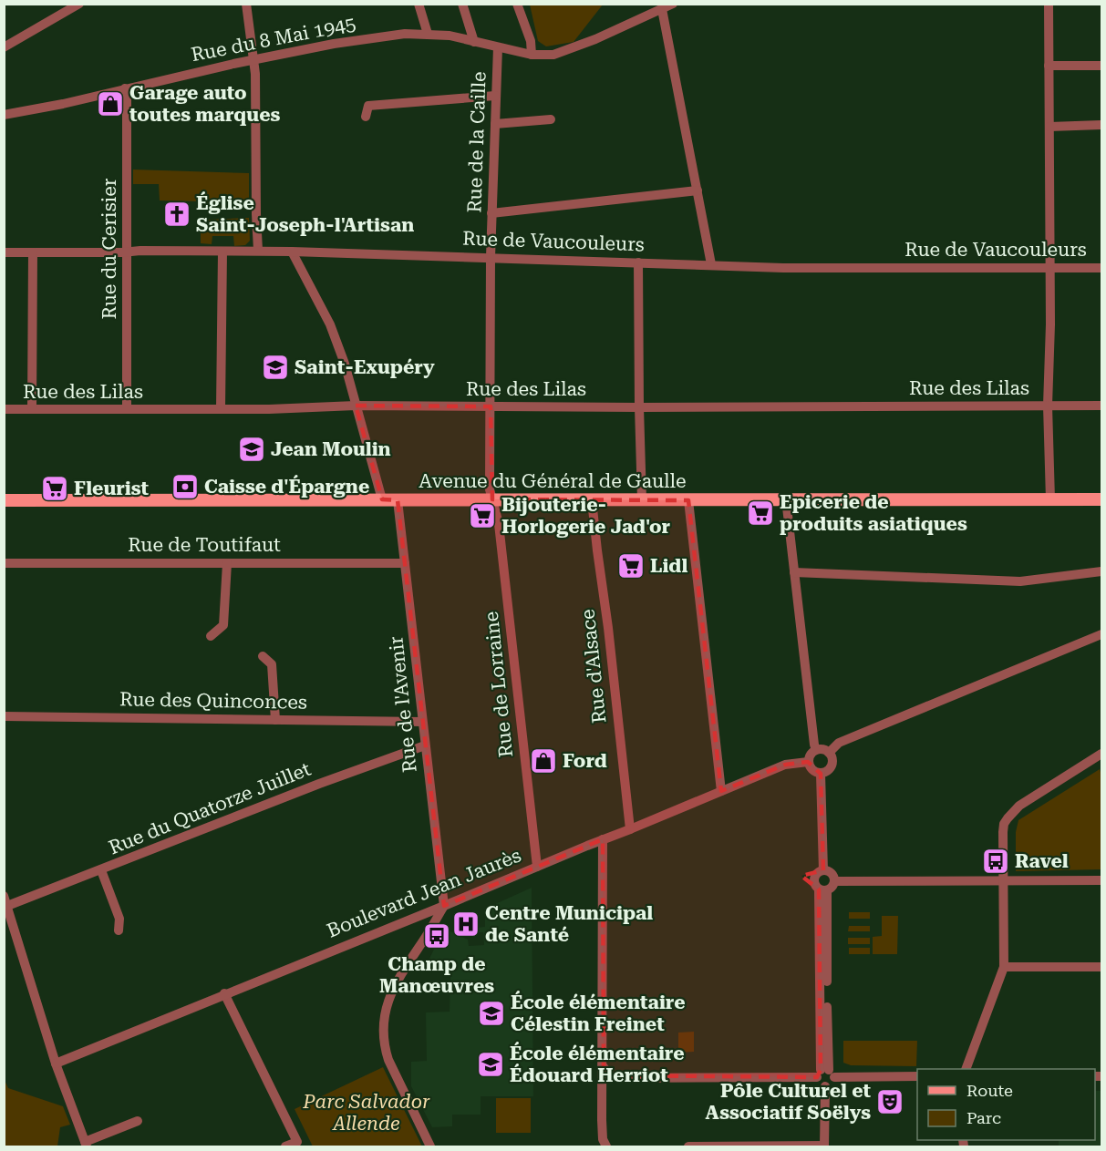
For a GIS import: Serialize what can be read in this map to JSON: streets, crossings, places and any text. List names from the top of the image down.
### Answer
{
  "streets": {
    "main road": ["Avenue du Général de Gaulle"],
    "street": [
      "Rue du 8 Mai 1945",
      "Rue de la Caille",
      "Rue de Vaucouleurs",
      "Rue du Cerisier",
      "Rue des Lilas",
      "Rue de Toutifaut",
      "Rue d'Alsace",
      "Rue de Lorraine",
      "Rue des Quinconces",
      "Rue de l'Avenir",
      "Rue du Quatorze Juillet",
      "Boulevard Jean Jaurès"
    ]
  },
  "crossings": [
    ["Rue du 8 Mai 1945", "Rue de la Caille"],
    ["Rue du 8 Mai 1945", "Rue du Cerisier"],
    ["Rue de la Caille", "Rue de Vaucouleurs"],
    ["Rue de la Caille", "Rue des Lilas"],
    ["Rue de la Caille", "Avenue du Général de Gaulle"],
    ["Rue de la Caille", "Rue de Lorraine"],
    ["Rue de Vaucouleurs", "Rue du Cerisier"],
    ["Rue du Cerisier", "Rue des Lilas"],
    ["Avenue du Général de Gaulle", "Rue d'Alsace"],
    ["Avenue du Général de Gaulle", "Rue de Lorraine"],
    ["Avenue du Général de Gaulle", "Rue de l'Avenir"],
    ["Rue de Toutifaut", "Rue de l'Avenir"],
    ["Rue d'Alsace", "Boulevard Jean Jaurès"],
    ["Rue de Lorraine", "Boulevard Jean Jaurès"],
    ["Rue des Quinconces", "Rue de l'Avenir"],
    ["Rue de l'Avenir", "Rue du Quatorze Juillet"],
    ["Rue de l'Avenir", "Boulevard Jean Jaurès"]
  ],
  "parks": ["Parc Salvador Allende"],
  "places": {
    "shop": ["Garage auto toutes marques", "Ford"],
    "church": ["Église Saint-Joseph-l'Artisan"],
    "school or university": [
      "Saint-Exupéry",
      "Jean Moulin",
      "École élémentaire Célestin Freinet",
      "École élémentaire Édouard Herriot"
    ],
    "bank": ["Caisse d'Épargne"],
    "supermarket": [
      "Fleurist",
      "Epicerie de produits asiatiques",
      "Bijouterie- Horlogerie Jad'or",
      "Lidl"
    ],
    "bus stop": ["Ravel", "Champ de Manœuvres"],
    "hospital": ["Centre Municipal de Santé"],
    "theatre": ["Pôle Culturel et Associatif Soëlys"]
  },
  "legend": ["Route", "Parc"]
}
